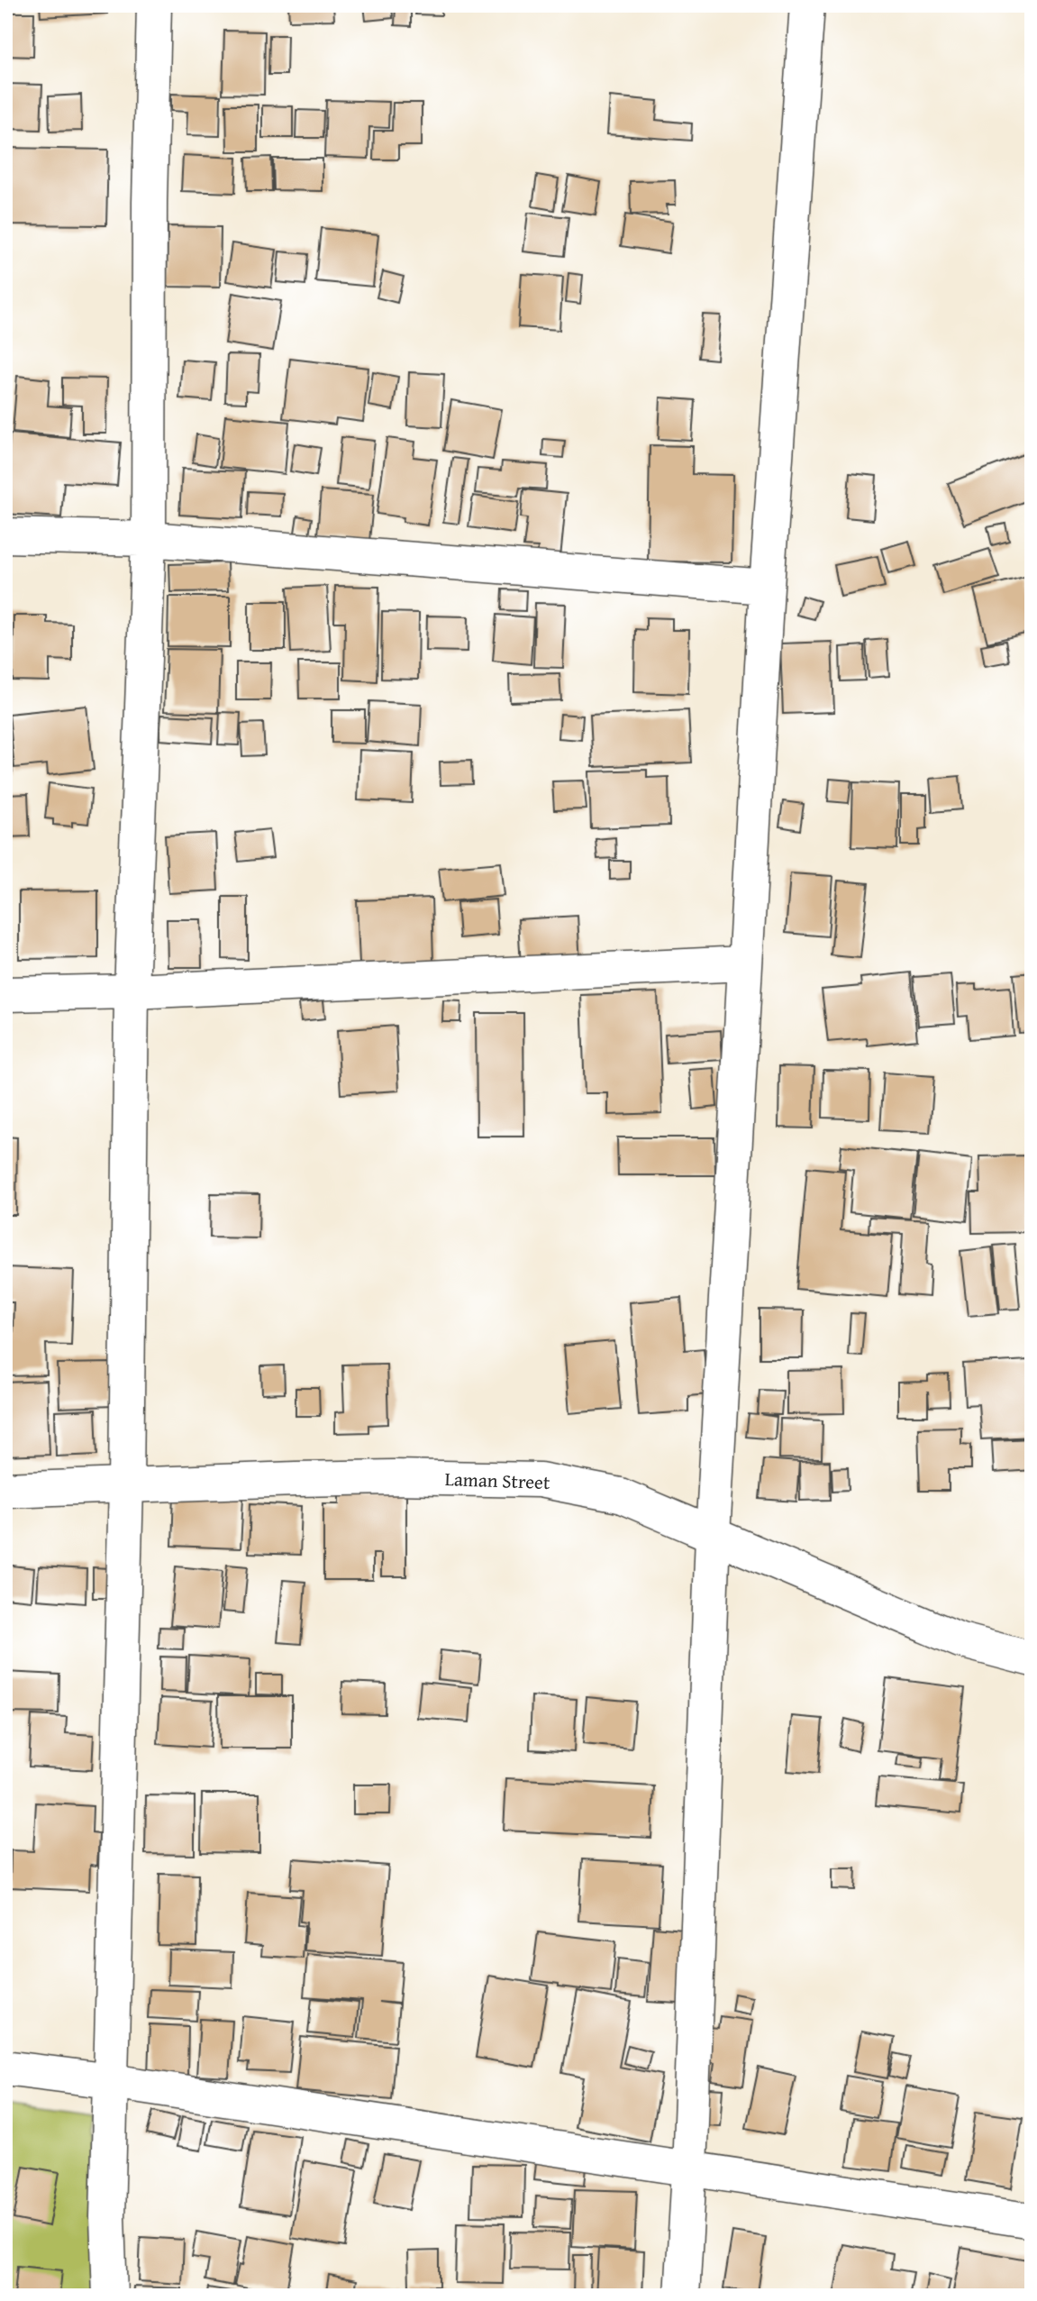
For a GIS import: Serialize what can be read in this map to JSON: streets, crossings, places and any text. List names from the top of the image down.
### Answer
{
  "streets": {
    "street": ["Laman Street"]
  }
}
